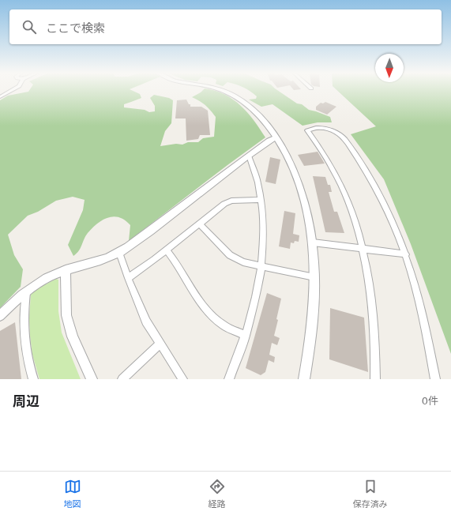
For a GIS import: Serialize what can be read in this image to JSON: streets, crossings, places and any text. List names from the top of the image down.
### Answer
{
  "north": "bottom",
  "page": {
    "search": "ここで検索",
    "heading": ["周辺", "0件"],
    "nav": ["地図", "経路", "保存済み"]
  }
}
